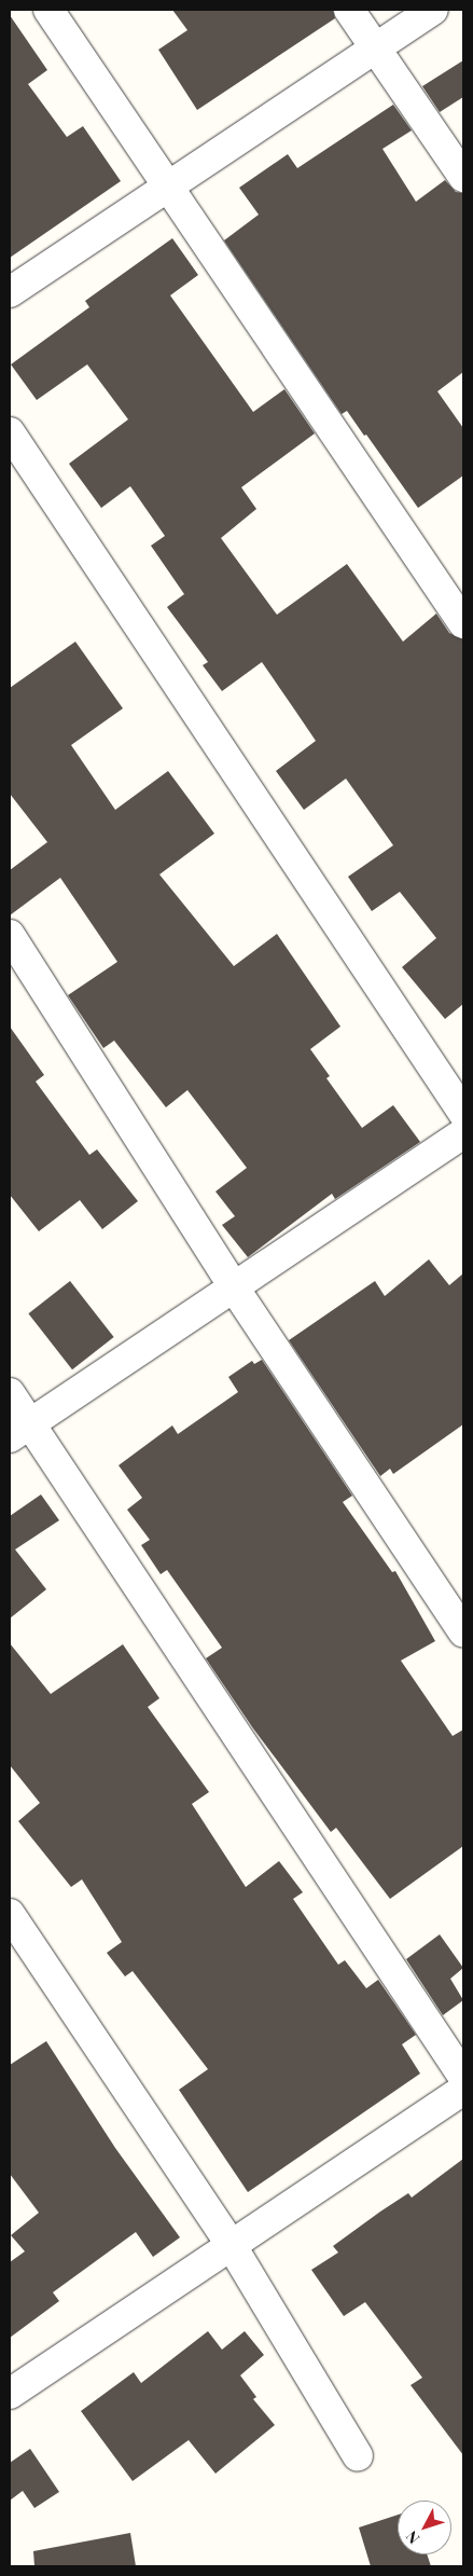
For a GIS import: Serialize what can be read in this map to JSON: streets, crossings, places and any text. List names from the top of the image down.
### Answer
{
  "north": "bottom left"
}
